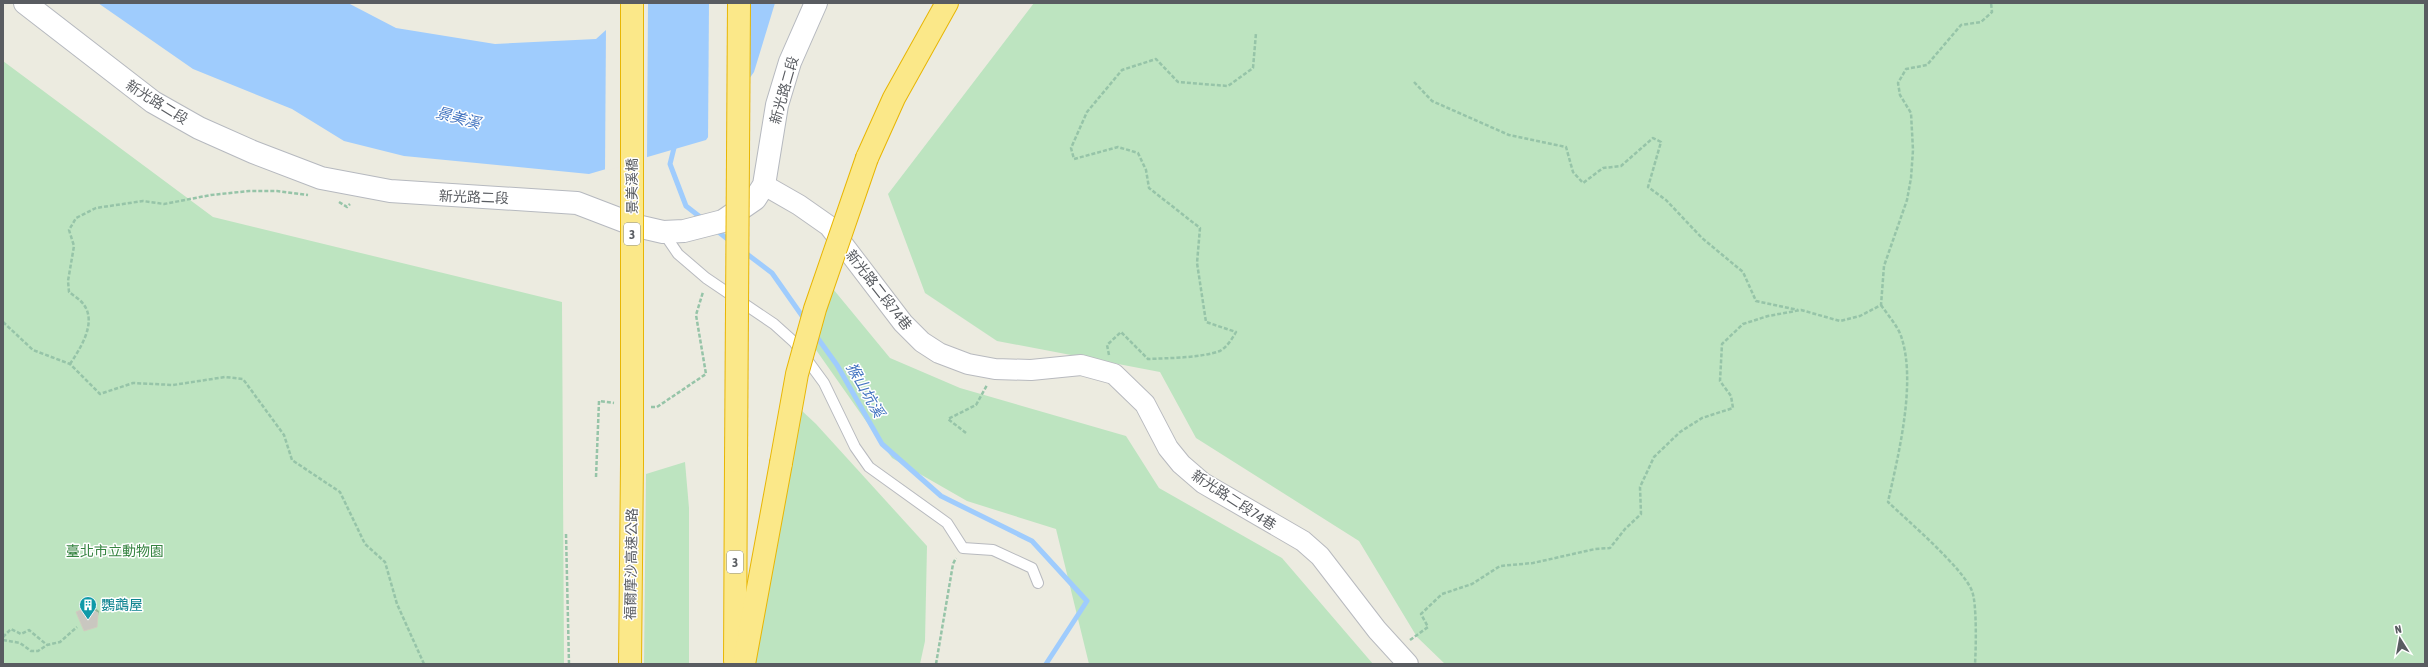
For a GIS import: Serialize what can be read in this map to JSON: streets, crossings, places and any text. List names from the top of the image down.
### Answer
{
  "streets": {
    "highway": ["景美溪橋", "3", "福爾摩沙高速公路"],
    "street": ["新光路二段", "新光路二段74巷"]
  },
  "crossings": [
    ["新光路二段", "新光路二段74巷"],
    ["景美溪橋", "福爾摩沙高速公路"]
  ],
  "water": ["景美溪", "猴山坑溪"],
  "parks": ["臺北市立動物園"],
  "places": {
    "building": ["鸚鵡屋"]
  },
  "north": "top"
}
